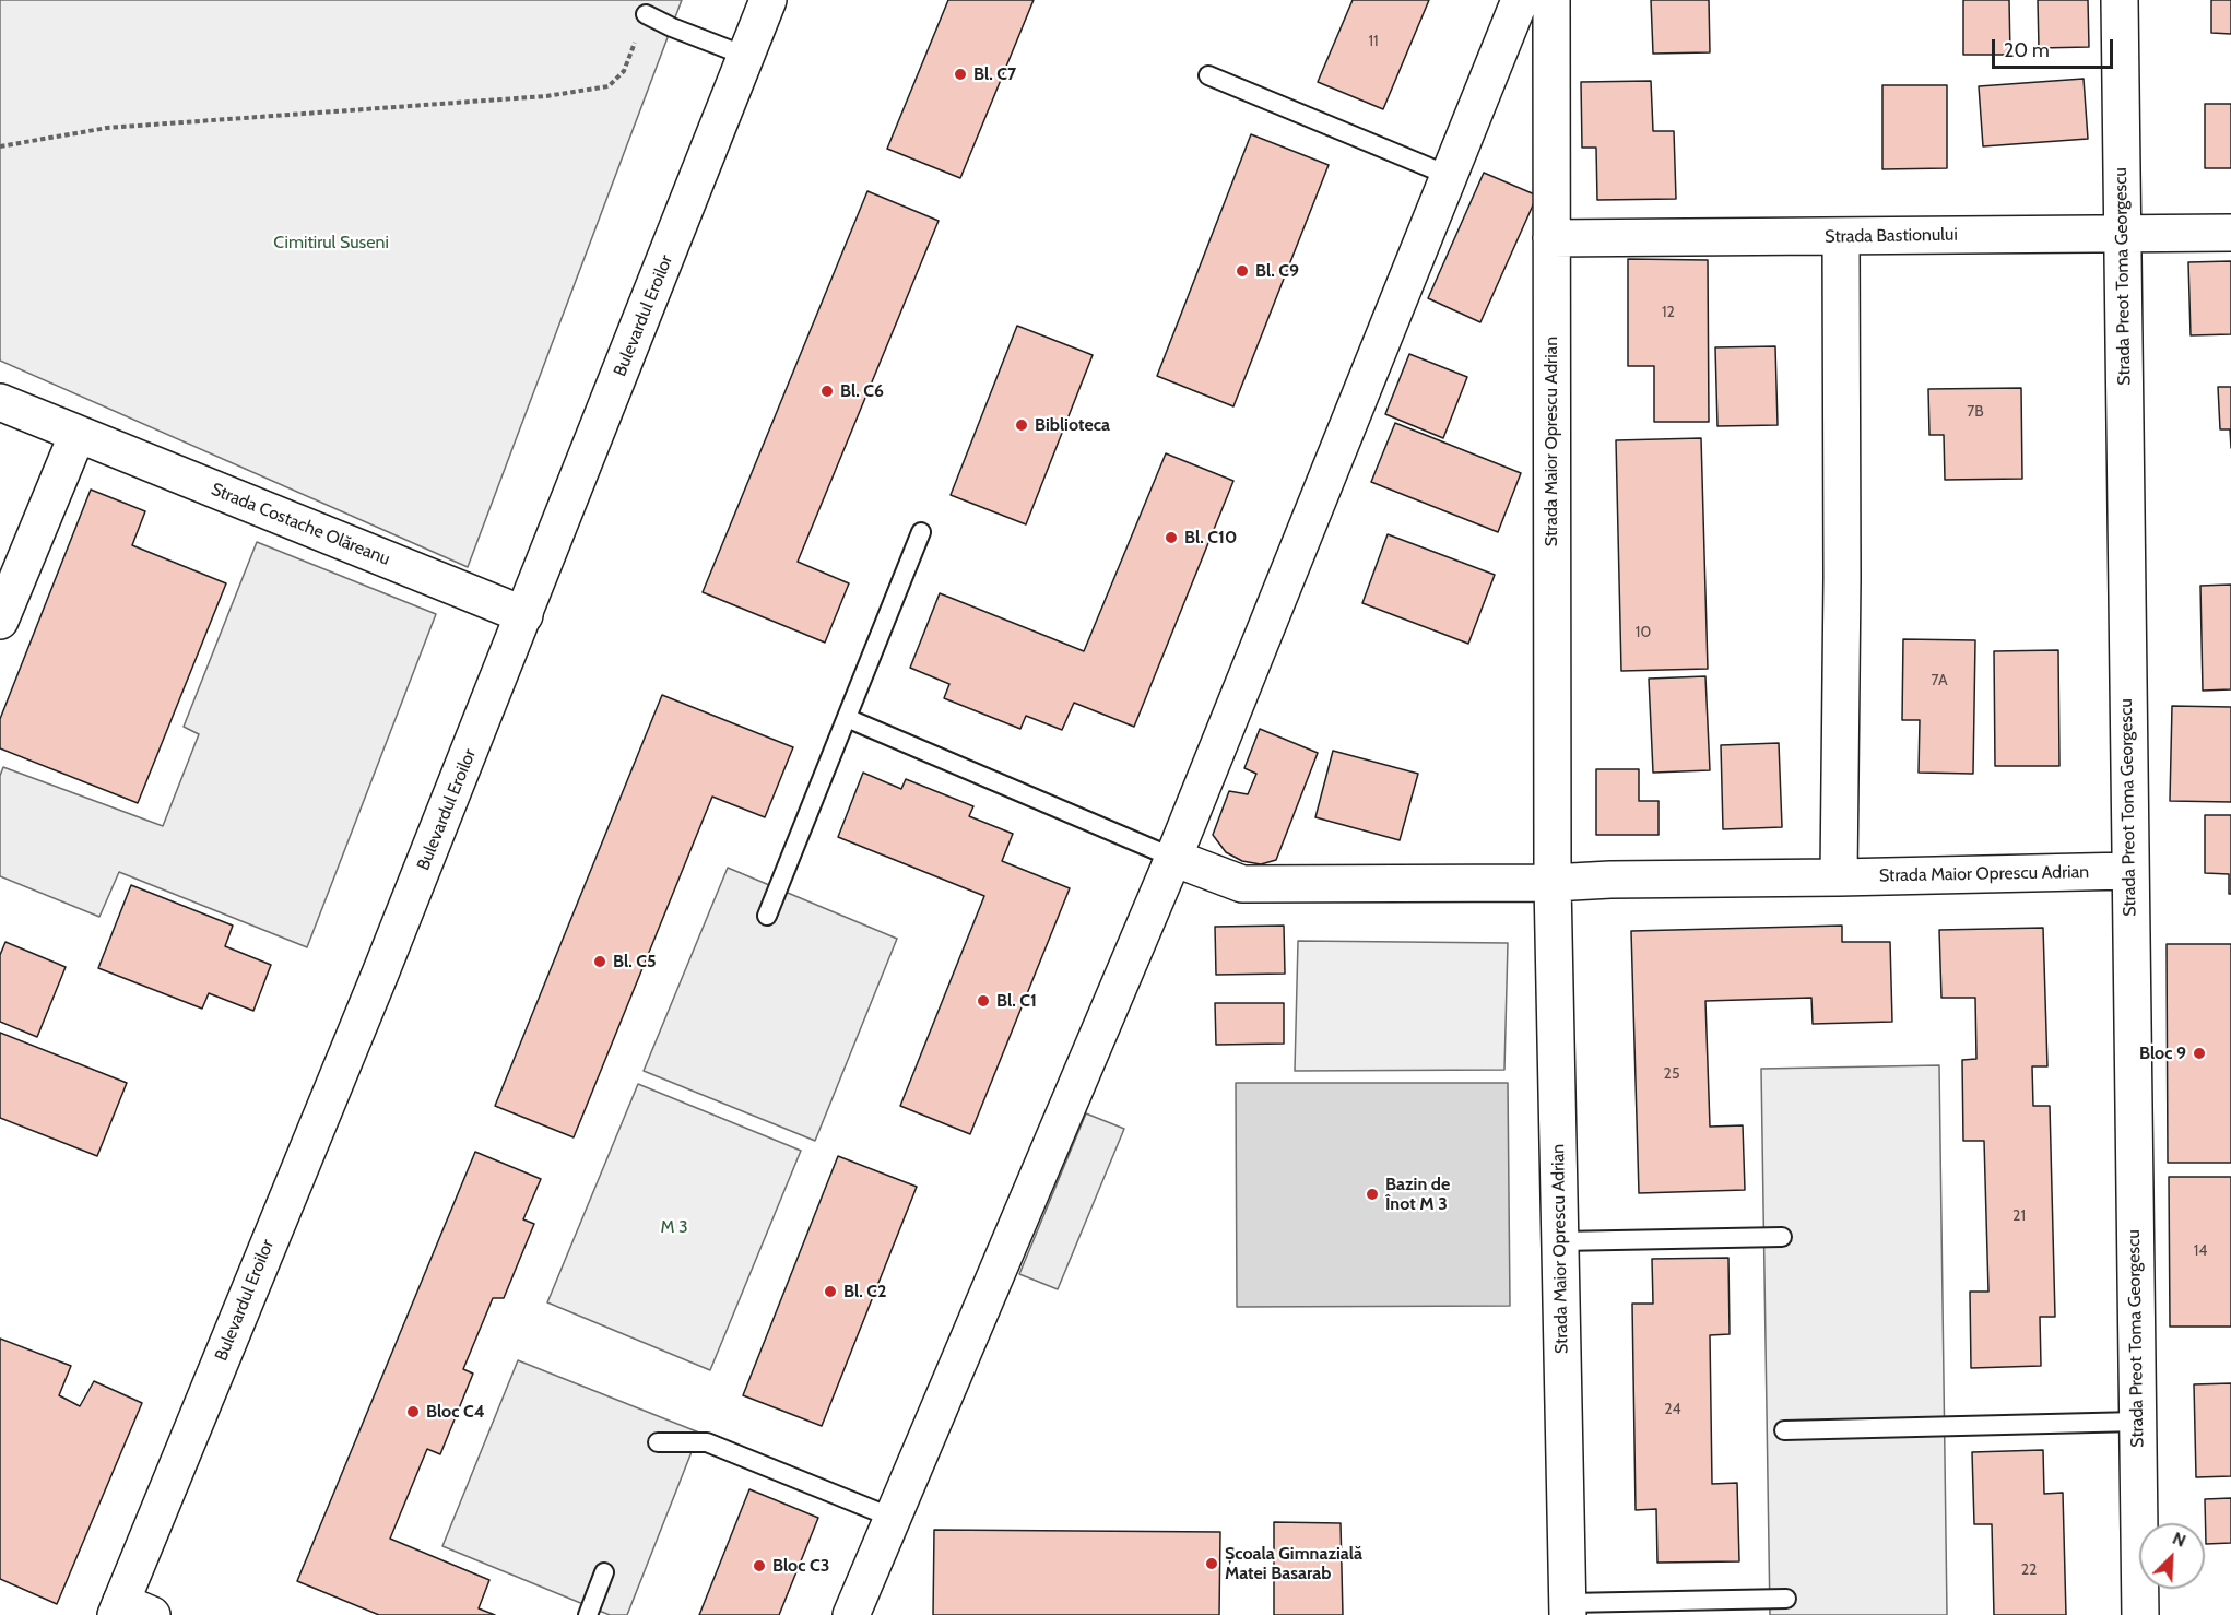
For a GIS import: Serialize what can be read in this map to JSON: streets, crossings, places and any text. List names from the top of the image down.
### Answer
{
  "streets": {
    "street": [
      "Strada Bastionului",
      "Strada Preot Toma Georgescu",
      "Bulevardul Eroilor",
      "Strada Maior Oprescu Adrian",
      "Strada Costache Olăreanu"
    ]
  },
  "crossings": [
    ["Strada Bastionului", "Strada Preot Toma Georgescu"],
    ["Strada Bastionului", "Strada Maior Oprescu Adrian"],
    ["Strada Preot Toma Georgescu", "Strada Maior Oprescu Adrian"],
    ["Bulevardul Eroilor", "Strada Costache Olăreanu"]
  ],
  "parks": ["Cimitirul Suseni", "M 3"],
  "places": [
    "Bl. C7",
    "Bl. C9",
    "Bl. C6",
    "Biblioteca",
    "Bl. C10",
    "Bl. C5",
    "Bl. C1",
    "Bloc 9",
    "Bazin de Înot M 3",
    "Bl. C2",
    "Bloc C4",
    "Școala Gimnazială Matei Basarab",
    "Bloc C3"
  ],
  "house_numbers": [
    "11",
    "12",
    "7B",
    "10",
    "7A",
    "25",
    "21",
    "14",
    "24",
    "22"
  ],
  "scale_bar": "20 m",
  "north": "top right"
}
